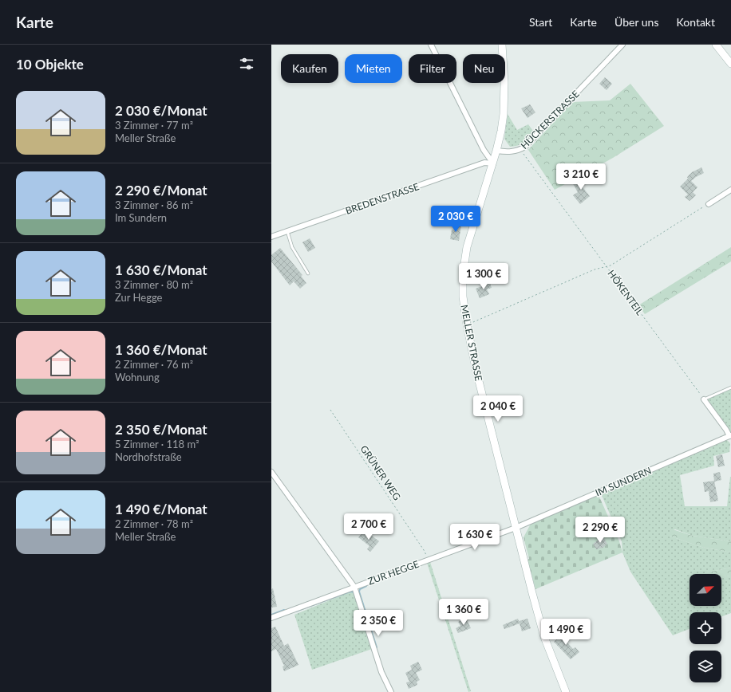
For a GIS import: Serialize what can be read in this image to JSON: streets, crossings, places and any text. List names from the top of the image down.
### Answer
{
  "streets": {
    "main road": ["MELLER STRASSE"],
    "street": [
      "HÜCKERSTRASSE",
      "BREDENSTRASSE",
      "IM SUNDERN",
      "ZUR HEGGE"
    ],
    "path": ["HÖKENTEIL", "GRÜNER WEG"]
  },
  "crossings": [
    ["HÜCKERSTRASSE", "HÖKENTEIL"],
    ["HÜCKERSTRASSE", "MELLER STRASSE"],
    ["BREDENSTRASSE", "MELLER STRASSE"],
    ["MELLER STRASSE", "IM SUNDERN"],
    ["MELLER STRASSE", "ZUR HEGGE"],
    ["GRÜNER WEG", "ZUR HEGGE"],
    ["IM SUNDERN", "ZUR HEGGE"]
  ],
  "north": "top right",
  "page": {
    "header": "Karte",
    "nav": [
      "Start",
      "Karte",
      "Über uns",
      "Kontakt"
    ],
    "heading": "10 Objekte",
    "chip": [
      "Kaufen",
      "Mieten",
      "Filter",
      "Neu"
    ],
    "list": [
      {
        "name": "2 030 €/Monat",
        "note": "3 Zimmer · 77 m² · Meller Straße"
      },
      {
        "name": "2 290 €/Monat",
        "note": "3 Zimmer · 86 m² · Im Sundern"
      },
      {
        "name": "1 630 €/Monat",
        "note": "3 Zimmer · 80 m² · Zur Hegge"
      },
      {
        "name": "1 360 €/Monat",
        "note": "2 Zimmer · 76 m² · Wohnung"
      },
      {
        "name": "2 350 €/Monat",
        "note": "5 Zimmer · 118 m² · Nordhofstraße"
      },
      {
        "name": "1 490 €/Monat",
        "note": "2 Zimmer · 78 m² · Meller Straße"
      }
    ],
    "price": [
      "3 210 €",
      "2 030 €",
      "1 300 €",
      "2 040 €",
      "2 700 €",
      "2 290 €",
      "1 630 €",
      "1 360 €",
      "2 350 €",
      "1 490 €"
    ]
  }
}
